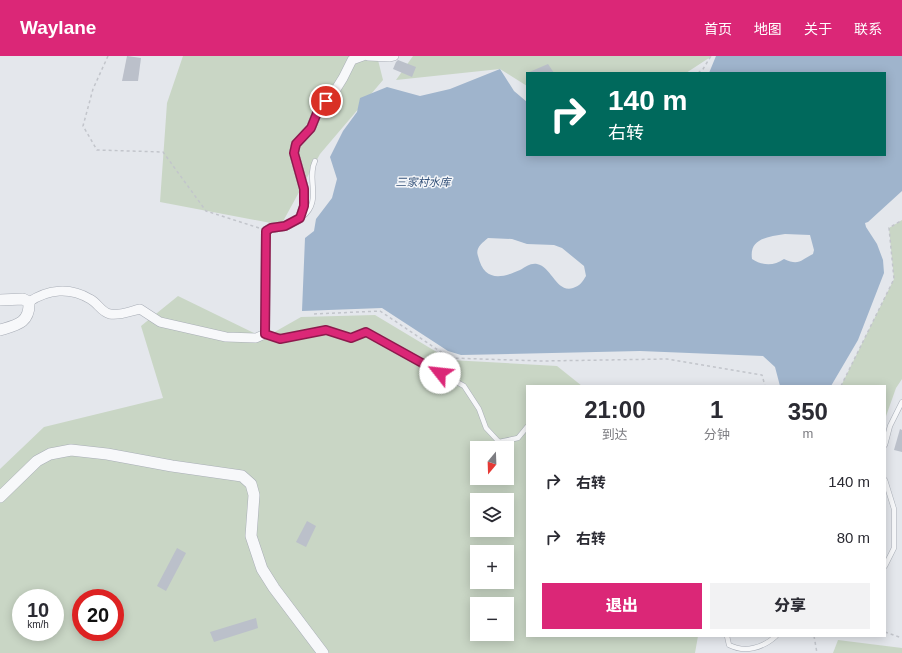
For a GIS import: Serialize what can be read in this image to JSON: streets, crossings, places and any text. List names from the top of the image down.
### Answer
{
  "water": ["三家村水库"],
  "north": "bottom",
  "page": {
    "header": "Waylane",
    "nav": [
      "首页",
      "地图",
      "关于",
      "联系"
    ],
    "turn": ["140 m", "右转"],
    "eta": [
      "21:00",
      "到达",
      "1",
      "分钟",
      "350",
      "m"
    ],
    "map_buttons": ["+", "−"],
    "list": [
      {
        "name": "右转",
        "value": "140 m"
      },
      {
        "name": "右转",
        "value": "80 m"
      }
    ],
    "buttons": ["退出", "分享"],
    "speed": "10 km/h",
    "limit": "20"
  }
}
